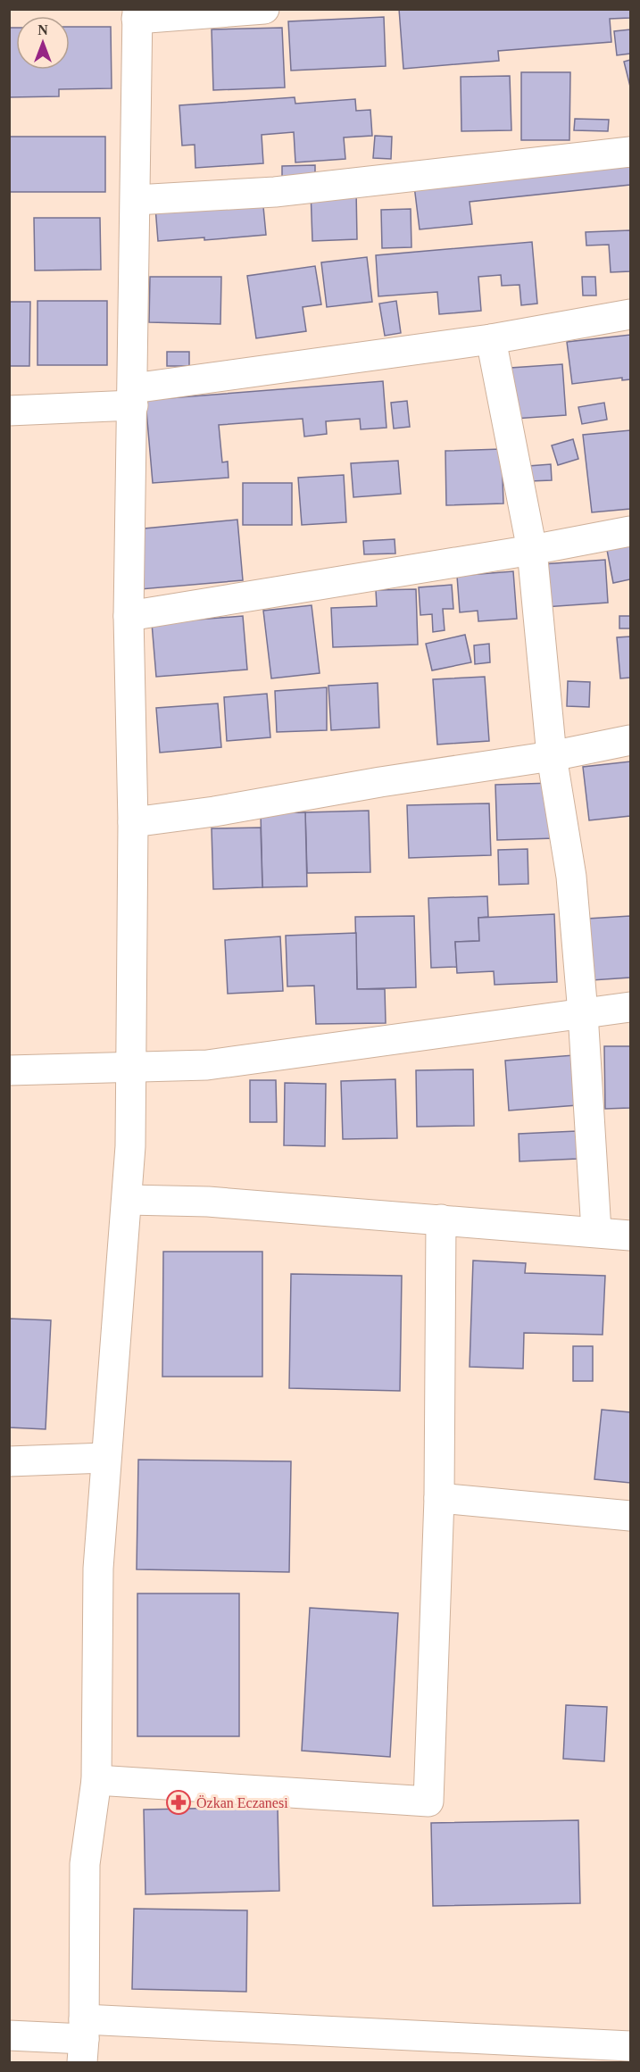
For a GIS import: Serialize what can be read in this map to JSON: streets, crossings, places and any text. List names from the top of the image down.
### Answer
{
  "places": {
    "pharmacy": ["Özkan Eczanesi"]
  },
  "north": "top"
}
